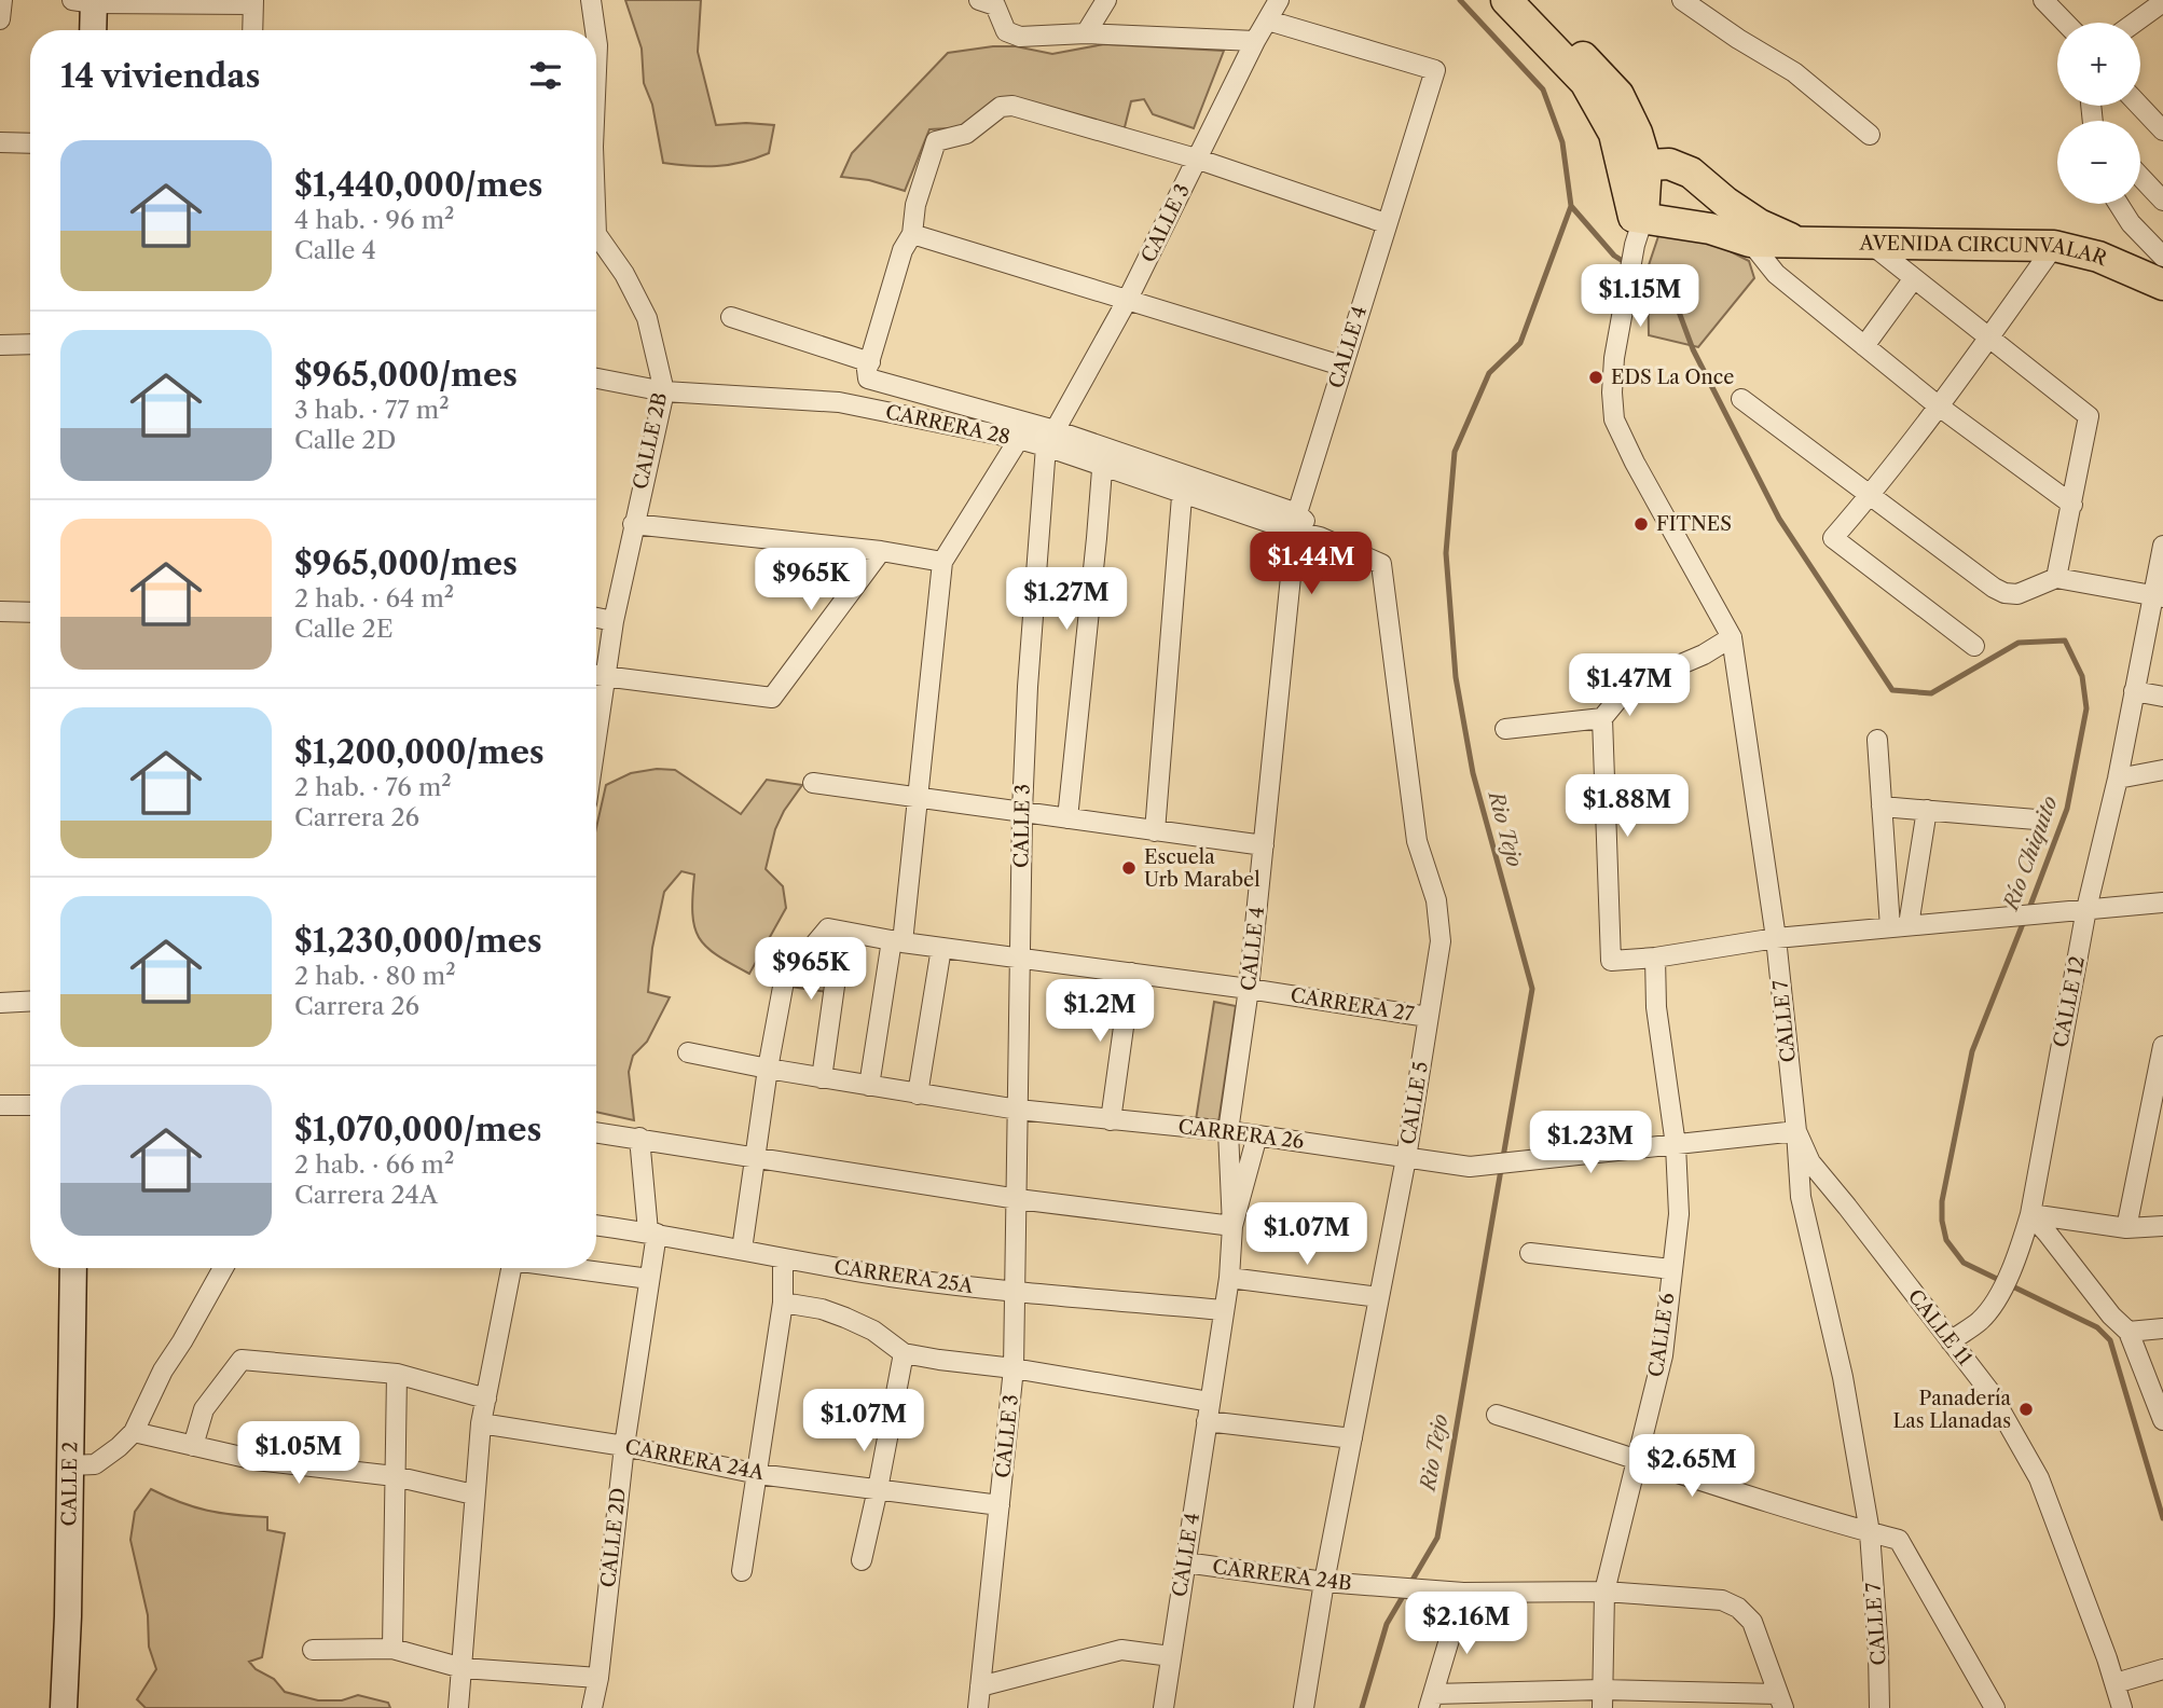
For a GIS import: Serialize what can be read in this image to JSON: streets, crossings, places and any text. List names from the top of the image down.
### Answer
{
  "streets": {
    "main road": ["AVENIDA CIRCUNVALAR"],
    "street": [
      "CALLE 3",
      "CALLE 4",
      "CARRERA 28",
      "CALLE 2B",
      "CALLE 12",
      "CARRERA 27",
      "CALLE 7",
      "CALLE 5",
      "CARRERA 26",
      "CARRERA 25A",
      "CALLE 11",
      "CALLE 6",
      "CARRERA 24A",
      "CALLE 2",
      "CALLE 2D",
      "CARRERA 24B"
    ]
  },
  "crossings": [
    ["CALLE 3", "CALLE 4"],
    ["CALLE 3", "CARRERA 28"],
    ["CALLE 3", "CARRERA 27"],
    ["CALLE 3", "CARRERA 26"],
    ["CALLE 3", "CARRERA 25A"],
    ["CALLE 3", "CARRERA 24A"],
    ["AVENIDA CIRCUNVALAR", "CALLE 7"],
    ["CALLE 4", "CARRERA 28"],
    ["CALLE 4", "CARRERA 27"],
    ["CALLE 4", "CALLE 5"],
    ["CALLE 4", "CARRERA 26"],
    ["CALLE 4", "CARRERA 25A"],
    ["CALLE 4", "CARRERA 24B"],
    ["CARRERA 28", "CALLE 2B"],
    ["CARRERA 28", "CALLE 5"],
    ["CALLE 12", "CALLE 11"],
    ["CARRERA 27", "CALLE 5"],
    ["CALLE 7", "CARRERA 26"],
    ["CALLE 7", "CALLE 11"],
    ["CALLE 5", "CARRERA 26"],
    ["CALLE 5", "CARRERA 24B"],
    ["CARRERA 26", "CALLE 11"],
    ["CARRERA 26", "CALLE 6"],
    ["CARRERA 25A", "CALLE 2D"],
    ["CALLE 6", "CARRERA 24B"],
    ["CARRERA 24A", "CALLE 2D"]
  ],
  "water": ["Rio Tejo", "Río Chiquito"],
  "places": [
    "EDS La Once",
    "FITNES",
    "Escuela Urb Marabel",
    "Panadería Las Llanadas"
  ],
  "page": {
    "map_buttons": ["+", "−"],
    "heading": "14 viviendas",
    "list": [
      {
        "name": "$1,440,000/mes",
        "note": "4 hab. · 96 m² · Calle 4"
      },
      {
        "name": "$965,000/mes",
        "note": "3 hab. · 77 m² · Calle 2D"
      },
      {
        "name": "$965,000/mes",
        "note": "2 hab. · 64 m² · Calle 2E"
      },
      {
        "name": "$1,200,000/mes",
        "note": "2 hab. · 76 m² · Carrera 26"
      },
      {
        "name": "$1,230,000/mes",
        "note": "2 hab. · 80 m² · Carrera 26"
      },
      {
        "name": "$1,070,000/mes",
        "note": "2 hab. · 66 m² · Carrera 24A"
      }
    ],
    "price": [
      "$1.15M",
      "$1.44M",
      "$965K",
      "$1.27M",
      "$1.47M",
      "$1.88M",
      "$965K",
      "$1.2M",
      "$1.23M",
      "$1.07M",
      "$1.07M",
      "$1.05M",
      "$2.65M",
      "$2.16M"
    ]
  }
}
